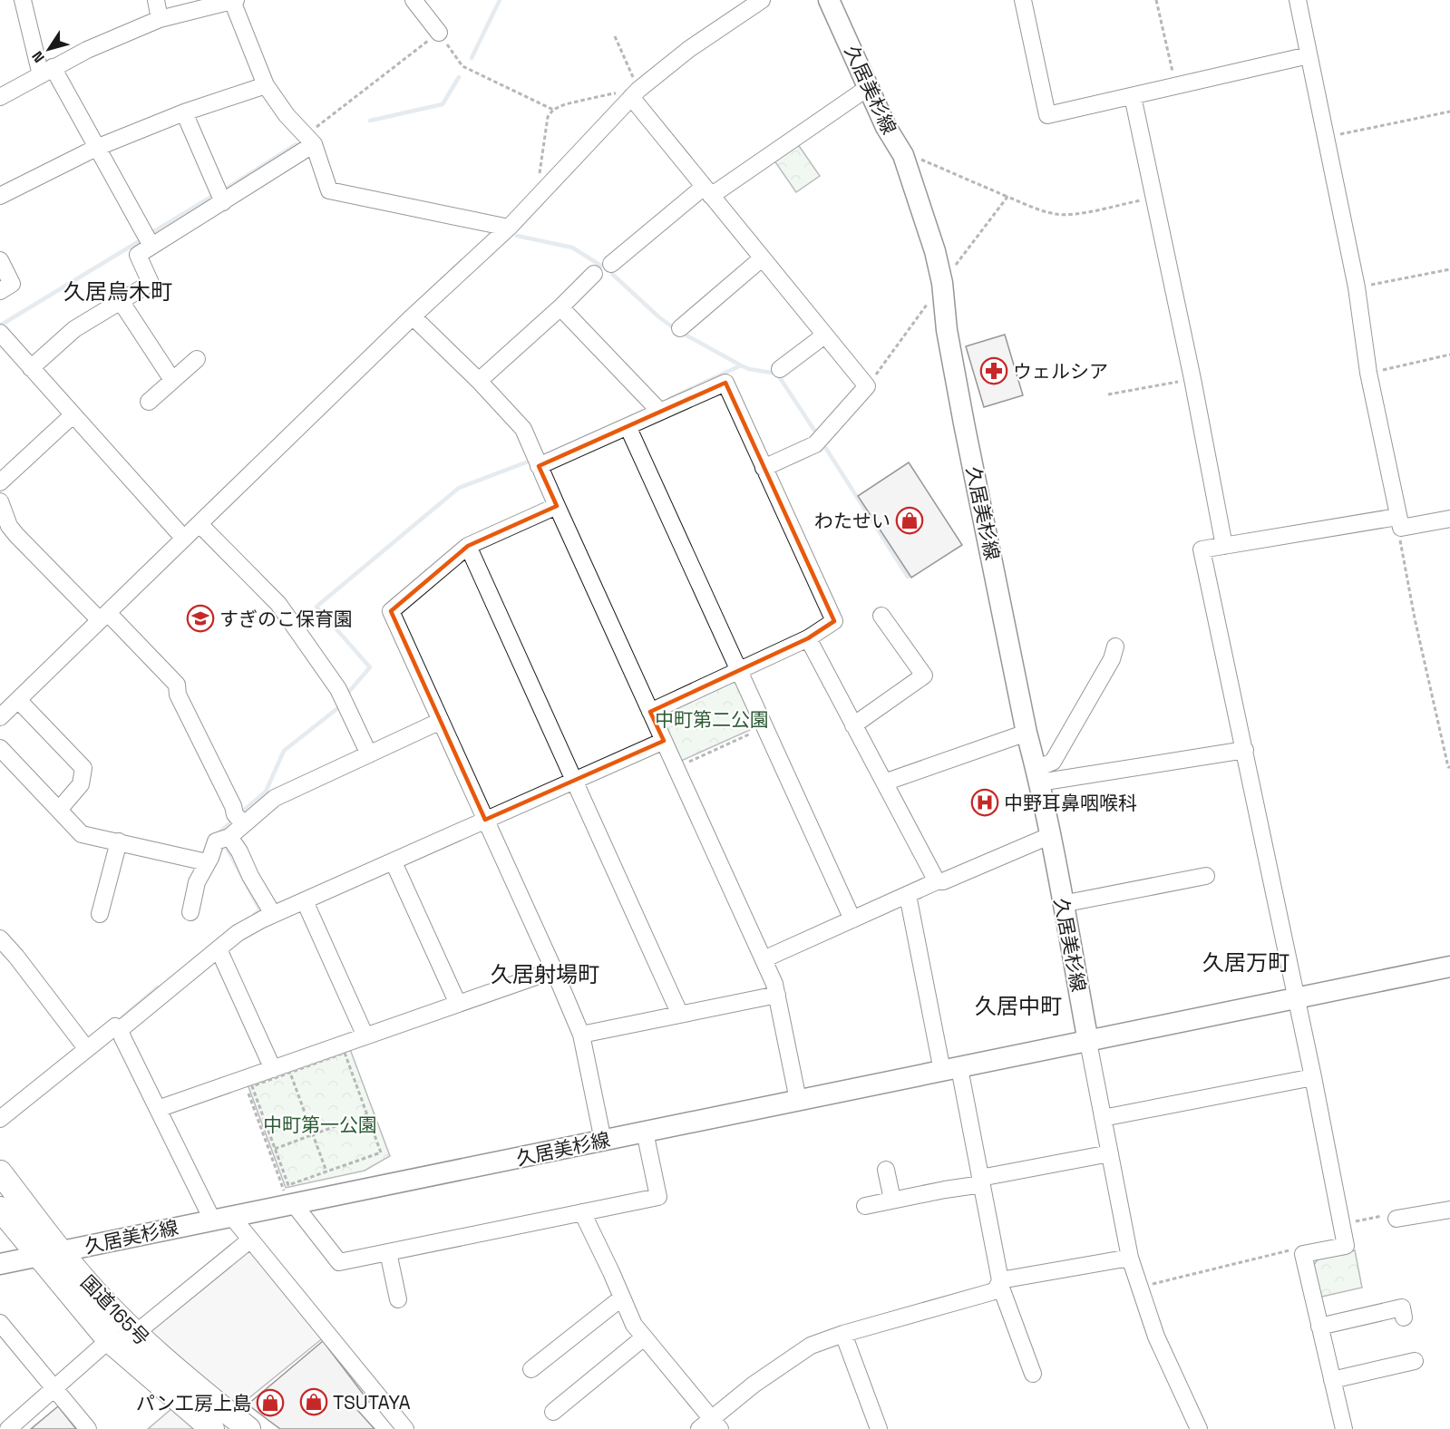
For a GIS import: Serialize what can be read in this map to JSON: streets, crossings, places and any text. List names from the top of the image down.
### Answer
{
  "streets": {
    "highway": ["国道165号"],
    "main road": ["久居美杉線"]
  },
  "crossings": [
    ["久居美杉線", "国道165号"]
  ],
  "districts": [
    "久居烏木町",
    "久居万町",
    "久居射場町",
    "久居中町"
  ],
  "parks": ["中町第二公園", "中町第一公園"],
  "places": {
    "pharmacy": ["ウェルシア"],
    "shop": ["わたせい", "TSUTAYA", "パン工房上島"],
    "school or university": ["すぎのこ保育園"],
    "hospital": ["中野耳鼻咽喉科"]
  },
  "north": "bottom left"
}
